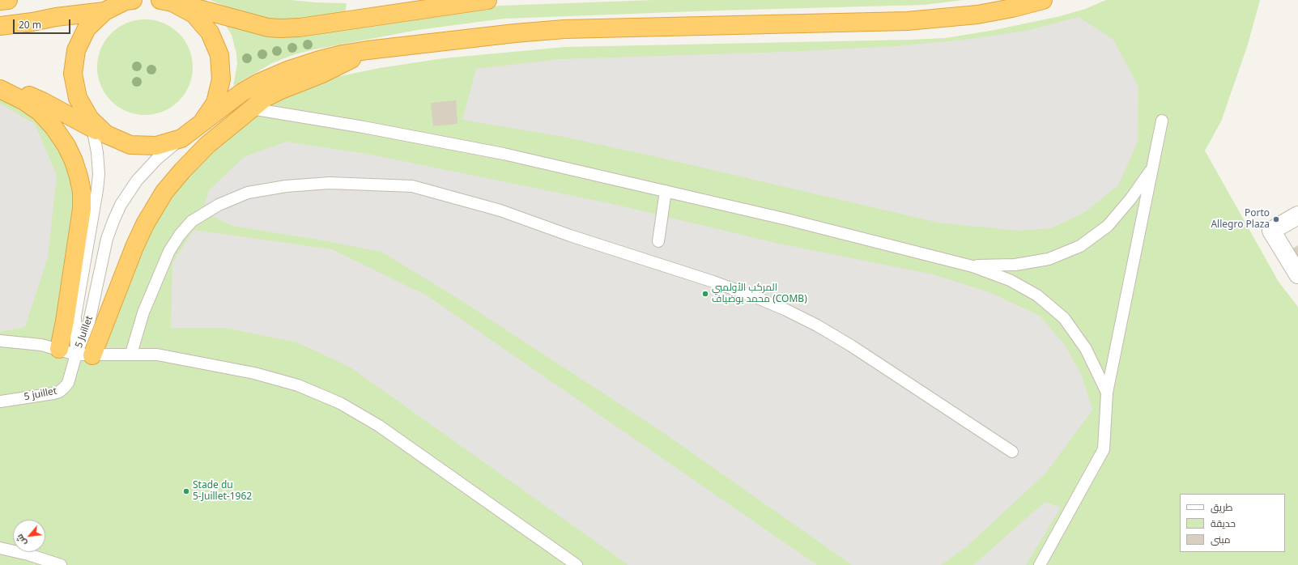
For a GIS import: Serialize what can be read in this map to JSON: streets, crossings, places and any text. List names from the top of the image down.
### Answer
{
  "streets": {
    "lane": ["5 Juillet", "5 juillet"]
  },
  "crossings": [
    ["5 Juillet", "5 juillet"]
  ],
  "places": ["Porto Allegro Plaza", "المركب الأولمبي محمد بوضياف (COMB)", "Stade du 5-Juillet-1962"],
  "legend": ["طريق", "حديقة", "مبنى"],
  "scale_bar": "20 m",
  "north": "bottom left"
}
